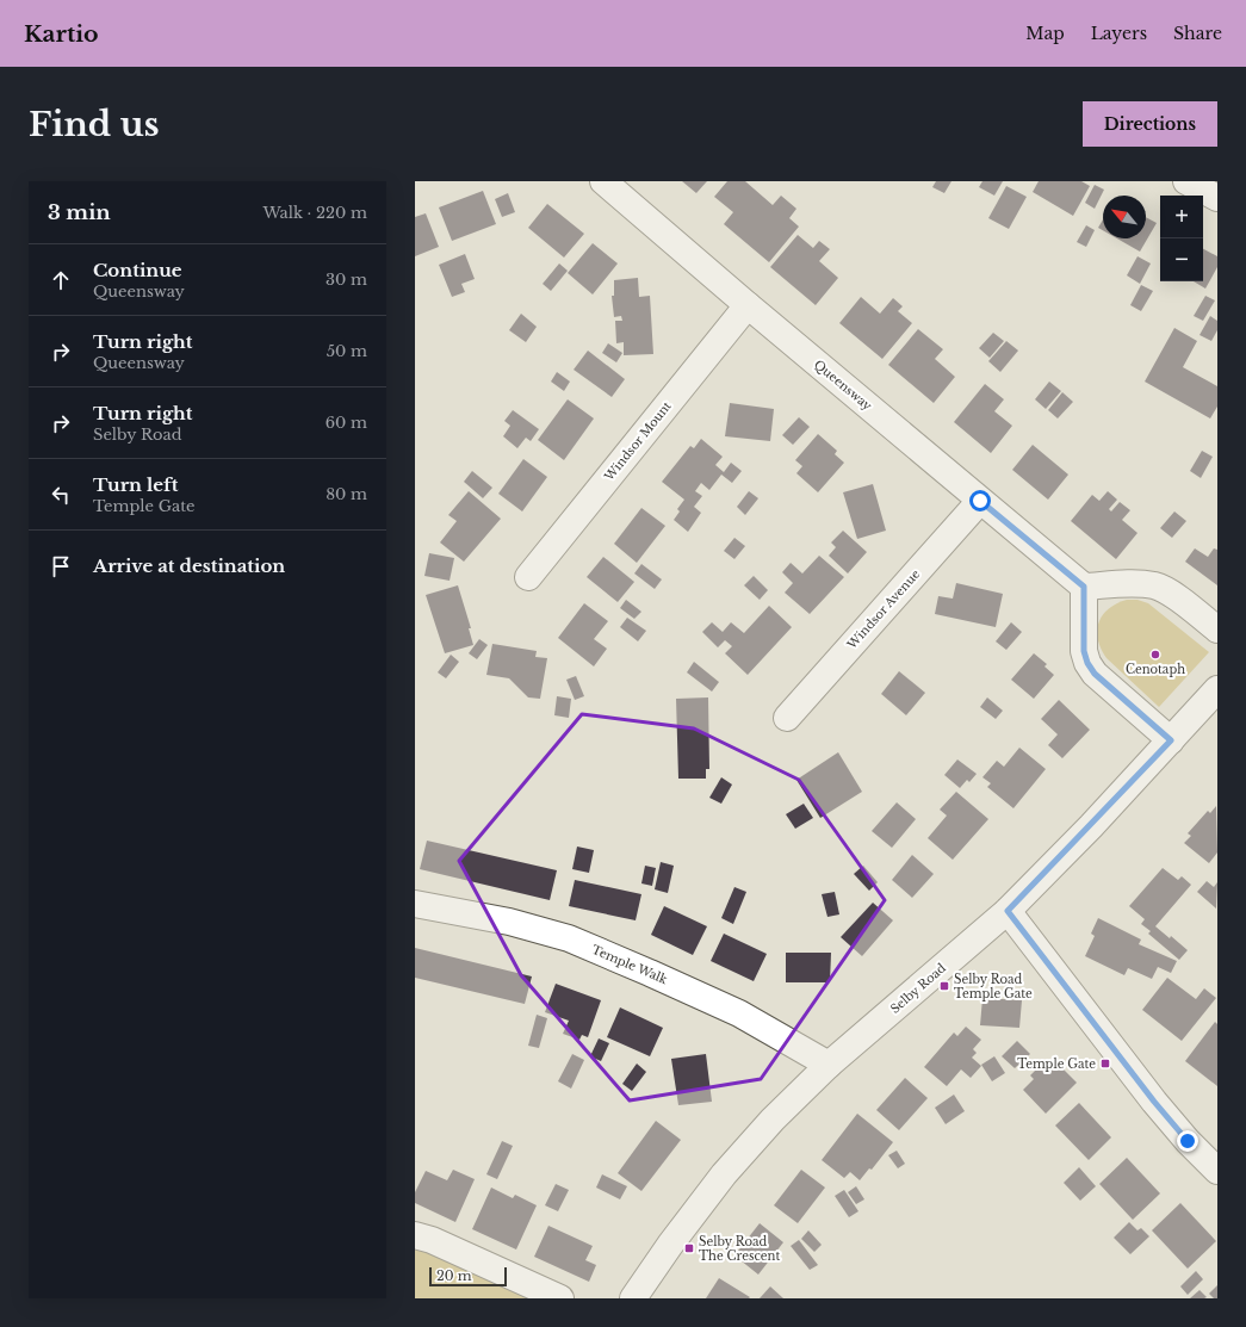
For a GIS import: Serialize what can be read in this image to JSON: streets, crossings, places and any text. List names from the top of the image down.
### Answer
{
  "streets": {
    "street": [
      "Queensway",
      "Windsor Mount",
      "Windsor Avenue",
      "Temple Walk",
      "Selby Road"
    ]
  },
  "crossings": [
    ["Queensway", "Windsor Mount"],
    ["Queensway", "Windsor Avenue"],
    ["Temple Walk", "Selby Road"]
  ],
  "places": {
    "other": ["Cenotaph"],
    "transit": ["Selby Road Temple Gate", "Temple Gate", "Selby Road The Crescent"]
  },
  "scale_bar": "20 m",
  "north": "top left",
  "page": {
    "header": "Kartio",
    "nav": ["Map", "Layers", "Share"],
    "buttons": "Directions",
    "title": "Find us",
    "heading": ["3 min", "Walk · 220 m"],
    "map_buttons": ["+", "−"],
    "list": [
      ["Continue", "Queensway", "30 m"],
      ["Turn right", "Queensway", "50 m"],
      ["Turn right", "Selby Road", "60 m"],
      ["Turn left", "Temple Gate", "80 m"],
      "Arrive at destination"
    ],
    "scale": "20 m"
  }
}
